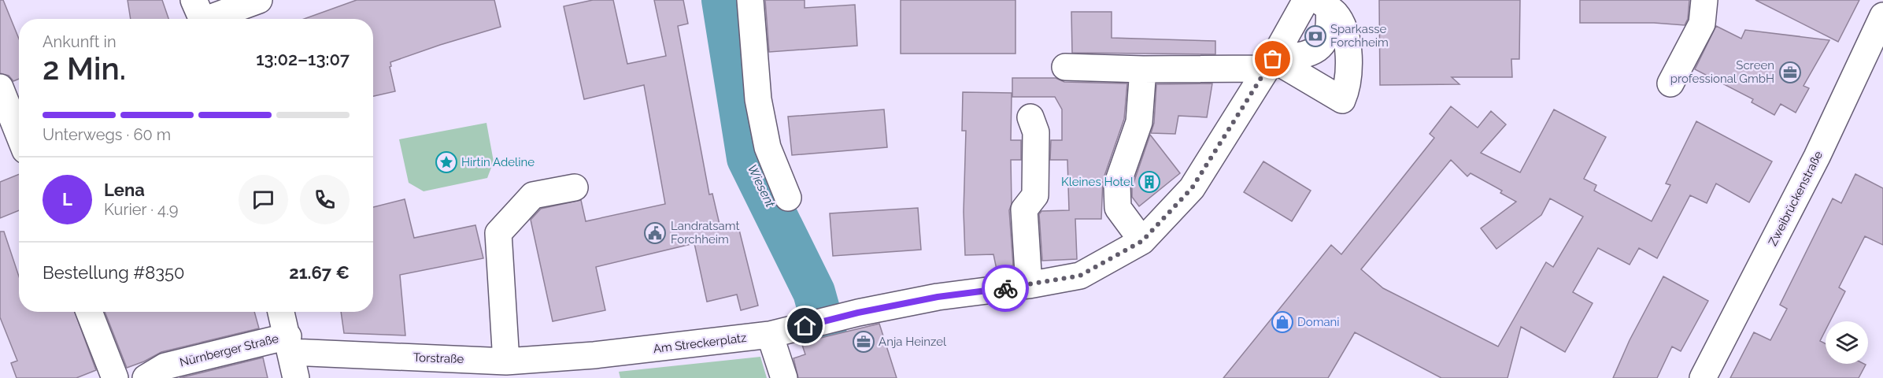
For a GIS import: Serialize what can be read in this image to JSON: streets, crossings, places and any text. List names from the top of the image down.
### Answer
{
  "streets": {
    "street": [
      "Zweibrückenstraße",
      "Am Streckerplatz",
      "Nürnberger Straße",
      "Torstraße"
    ]
  },
  "crossings": [
    ["Am Streckerplatz", "Torstraße"],
    ["Nürnberger Straße", "Torstraße"]
  ],
  "water": ["Wiesent"],
  "places": {
    "bank": ["Sparkasse Forchheim"],
    "office": ["Screen professional GmbH", "Anja Heinzel"],
    "place": ["Hirtin Adeline"],
    "building": ["Kleines Hotel"],
    "public building": ["Landratsamt Forchheim"],
    "shop": ["Domani"]
  },
  "page": {
    "heading": ["2 Min.", "Ankunft in", "13:02–13:07"],
    "panel": [
      "Lena",
      "Kurier · 4.9",
      "Bestellung #8350",
      "21.67 €"
    ],
    "bar": "Unterwegs · 60 m",
    "round": "L"
  }
}
